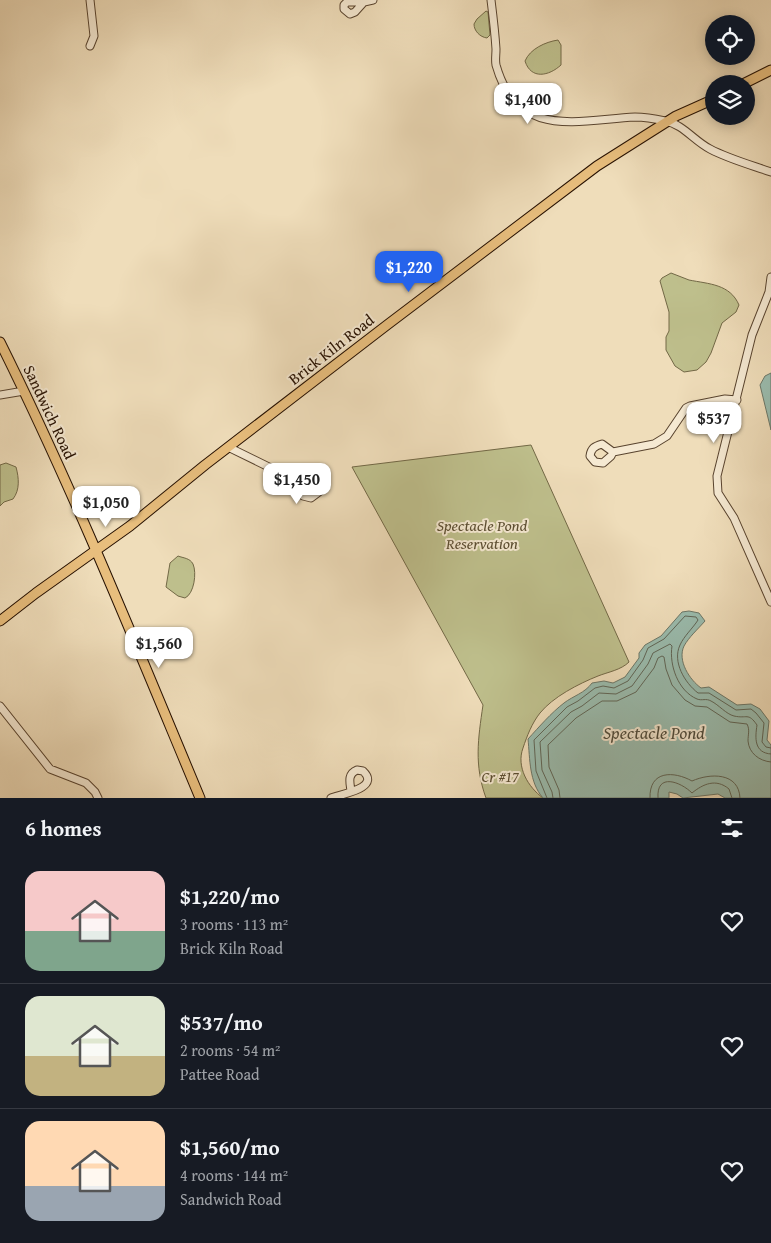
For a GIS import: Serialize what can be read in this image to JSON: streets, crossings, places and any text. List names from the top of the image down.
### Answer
{
  "streets": {
    "main road": ["Brick Kiln Road", "Sandwich Road"]
  },
  "crossings": [
    ["Brick Kiln Road", "Sandwich Road"]
  ],
  "water": ["Spectacle Pond"],
  "parks": ["Spectacle Pond Reservation", "Cr #17"],
  "page": {
    "price": [
      "$1,400",
      "$1,220",
      "$537",
      "$1,450",
      "$1,050",
      "$1,560"
    ],
    "heading": "6 homes",
    "list": [
      {
        "name": "$1,220/mo",
        "note": "3 rooms · 113 m² · Brick Kiln Road"
      },
      {
        "name": "$537/mo",
        "note": "2 rooms · 54 m² · Pattee Road"
      },
      {
        "name": "$1,560/mo",
        "note": "4 rooms · 144 m² · Sandwich Road"
      }
    ]
  }
}
